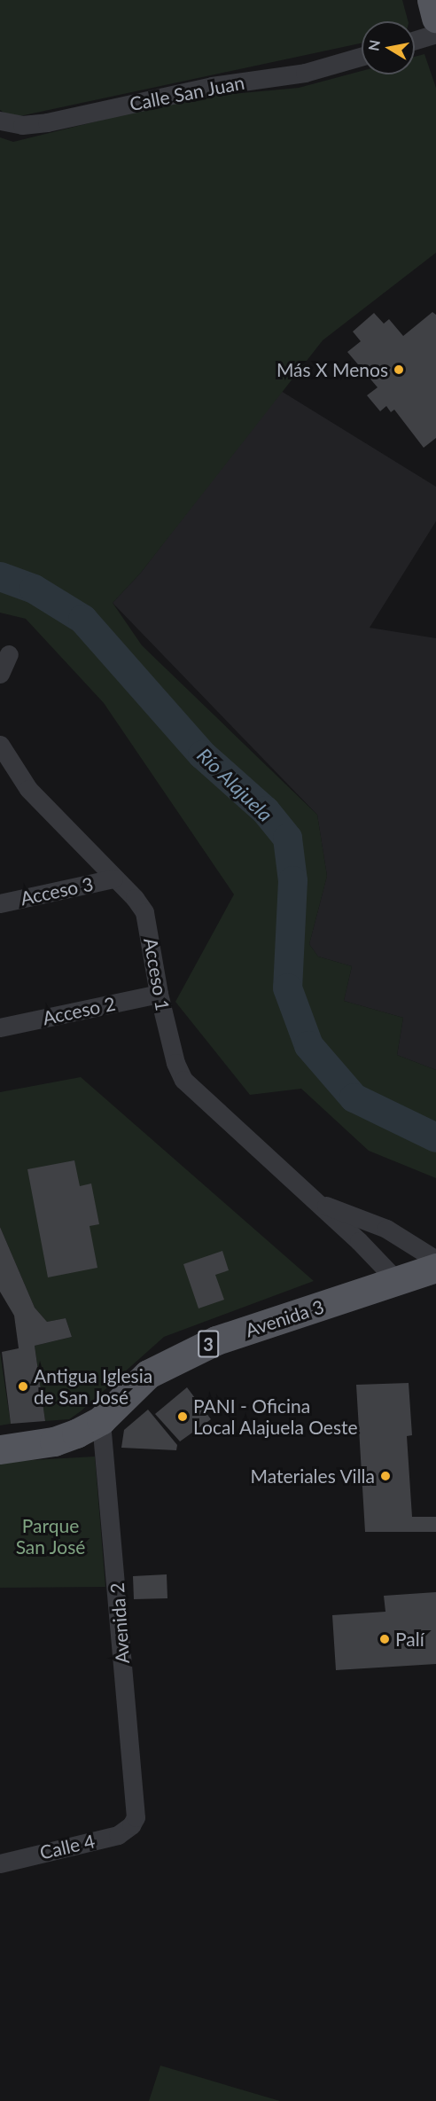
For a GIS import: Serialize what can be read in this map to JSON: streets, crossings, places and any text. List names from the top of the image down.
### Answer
{
  "streets": {
    "main road": ["Avenida 3", "3"],
    "street": [
      "Calle San Juan",
      "Acceso 3",
      "Acceso 1",
      "Acceso 2",
      "Avenida 2",
      "Calle 4"
    ]
  },
  "crossings": [
    ["Acceso 3", "Acceso 1"],
    ["Acceso 1", "Acceso 2"],
    ["Acceso 1", "Avenida 3"],
    ["Avenida 3", "Avenida 2"],
    ["Avenida 2", "Calle 4"]
  ],
  "water": ["Río Alajuela"],
  "parks": ["Parque San José"],
  "places": [
    "Más X Menos",
    "Antigua Iglesia de San José",
    "PANI - Oficina Local Alajuela Oeste",
    "Materiales Villa",
    "Palí"
  ],
  "north": "left"
}
